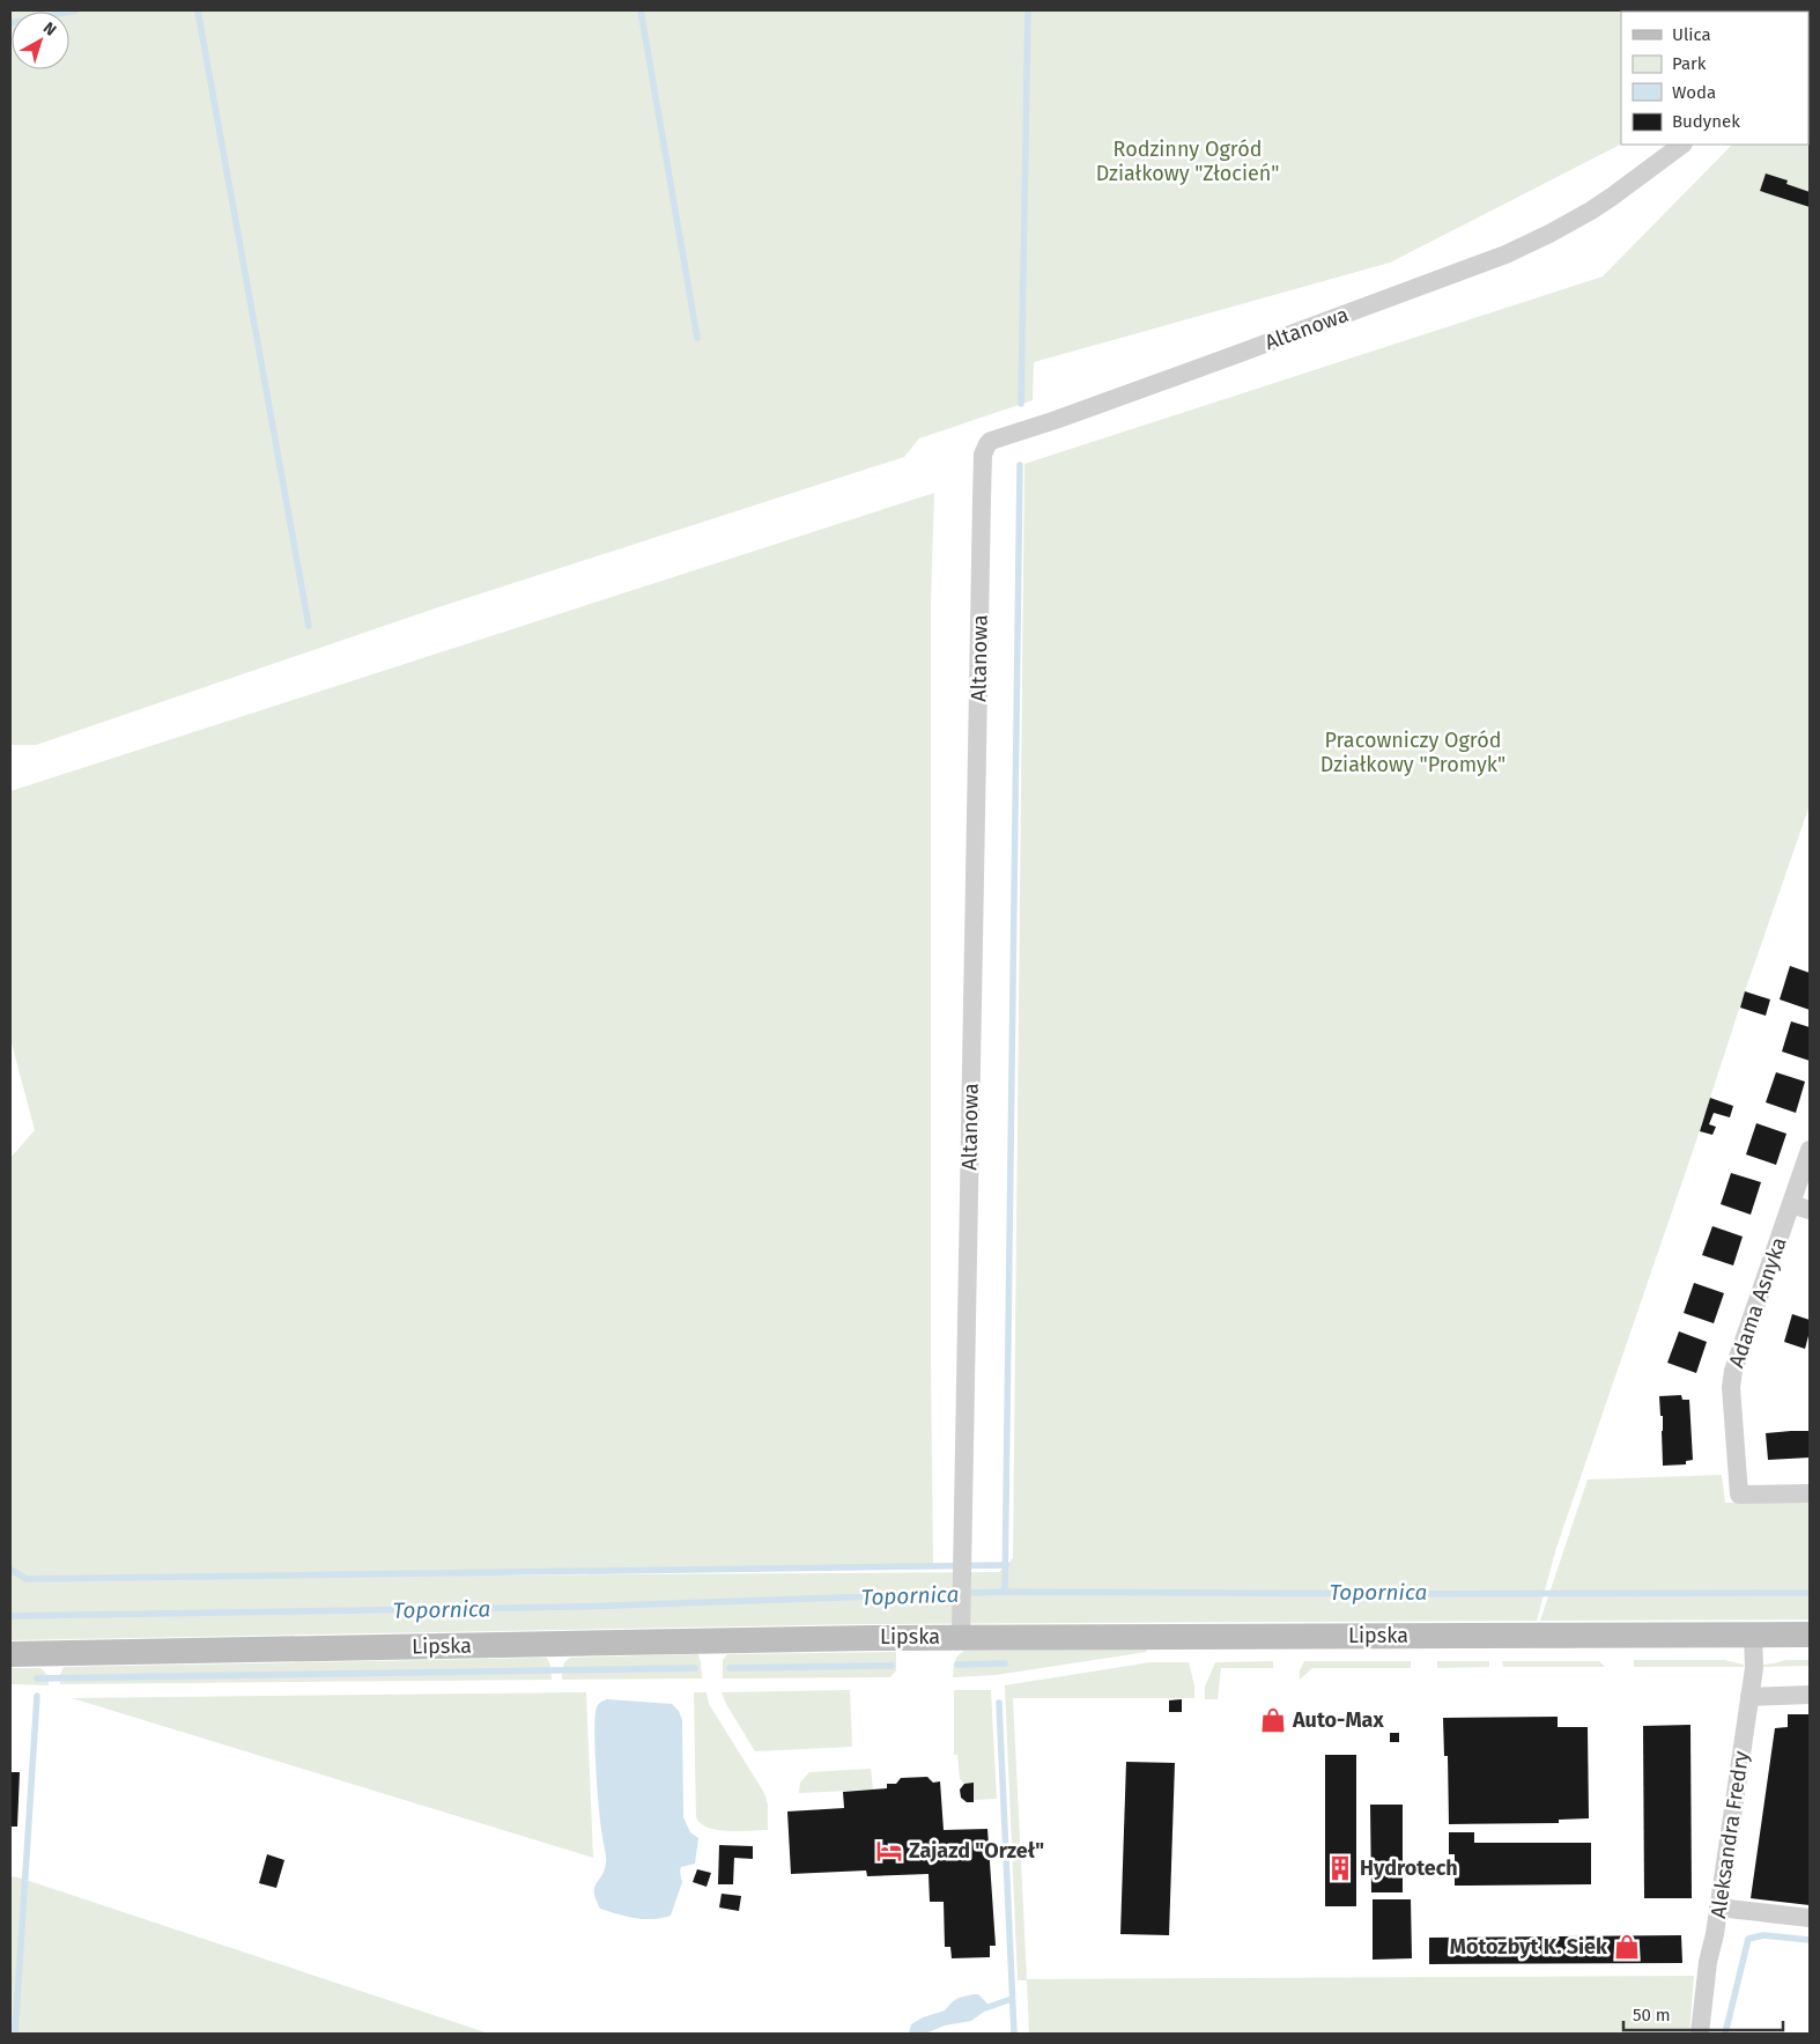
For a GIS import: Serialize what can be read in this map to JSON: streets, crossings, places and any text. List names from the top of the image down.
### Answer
{
  "streets": {
    "main road": ["Lipska"],
    "street": ["Altanowa", "Adama Asnyka", "Aleksandra Fredry"]
  },
  "crossings": [
    ["Altanowa", "Lipska"],
    ["Lipska", "Aleksandra Fredry"]
  ],
  "water": ["Topornica"],
  "parks": ["Rodzinny Ogród Działkowy \"Złocień\"", "Pracowniczy Ogród Działkowy \"Promyk\""],
  "places": {
    "shop": ["Auto-Max", "Motozbyt K. Siek"],
    "hotel": ["Zajazd \"Orzeł\""],
    "building": ["Hydrotech"]
  },
  "legend": [
    "Ulica",
    "Park",
    "Woda",
    "Budynek"
  ],
  "scale_bar": "50 m",
  "north": "top right"
}
